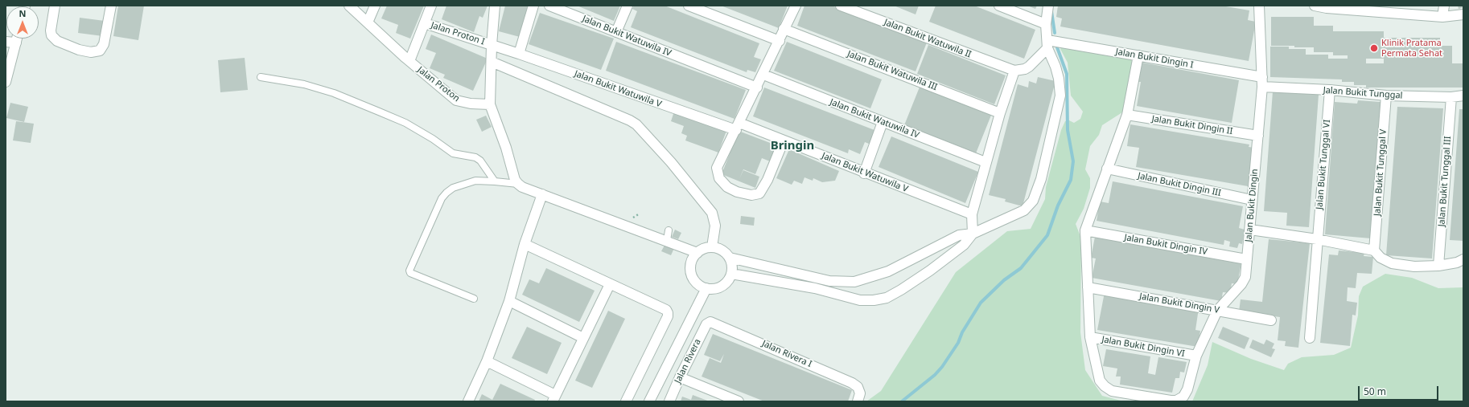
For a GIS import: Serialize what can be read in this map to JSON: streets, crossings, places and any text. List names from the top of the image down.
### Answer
{
  "streets": {
    "street": [
      "Jalan Proton I",
      "Jalan Bukit Watuwila IV",
      "Jalan Bukit Watuwila II",
      "Jalan Bukit Dingin I",
      "Jalan Bukit Watuwila III",
      "Jalan Proton",
      "Jalan Bukit Watuwila V",
      "Jalan Bukit Tunggal",
      "Jalan Bukit Dingin II",
      "Jalan Bukit Tunggal VI",
      "Jalan Bukit Tunggal V",
      "Jalan Bukit Tunggal III",
      "Jalan Bukit Dingin III",
      "Jalan Bukit Dingin",
      "Jalan Bukit Dingin IV",
      "Jalan Bukit Dingin V",
      "Jalan Bukit Dingin VI",
      "Jalan Rivera I",
      "Jalan Rivera"
    ]
  },
  "crossings": [
    ["Jalan Proton I", "Jalan Bukit Watuwila V"],
    ["Jalan Bukit Dingin I", "Jalan Bukit Tunggal"],
    ["Jalan Bukit Dingin I", "Jalan Bukit Dingin"],
    ["Jalan Bukit Tunggal", "Jalan Bukit Tunggal VI"],
    ["Jalan Bukit Tunggal", "Jalan Bukit Tunggal V"],
    ["Jalan Bukit Tunggal", "Jalan Bukit Tunggal III"],
    ["Jalan Bukit Tunggal", "Jalan Bukit Dingin"],
    ["Jalan Bukit Dingin II", "Jalan Bukit Dingin"],
    ["Jalan Bukit Dingin III", "Jalan Bukit Dingin"],
    ["Jalan Bukit Dingin", "Jalan Bukit Dingin IV"],
    ["Jalan Bukit Dingin", "Jalan Bukit Dingin V"],
    ["Jalan Bukit Dingin", "Jalan Bukit Dingin VI"],
    ["Jalan Rivera I", "Jalan Rivera"]
  ],
  "districts": ["Bringin"],
  "places": ["Klinik Pratama Permata Sehat"],
  "scale_bar": "50 m",
  "north": "top"
}
